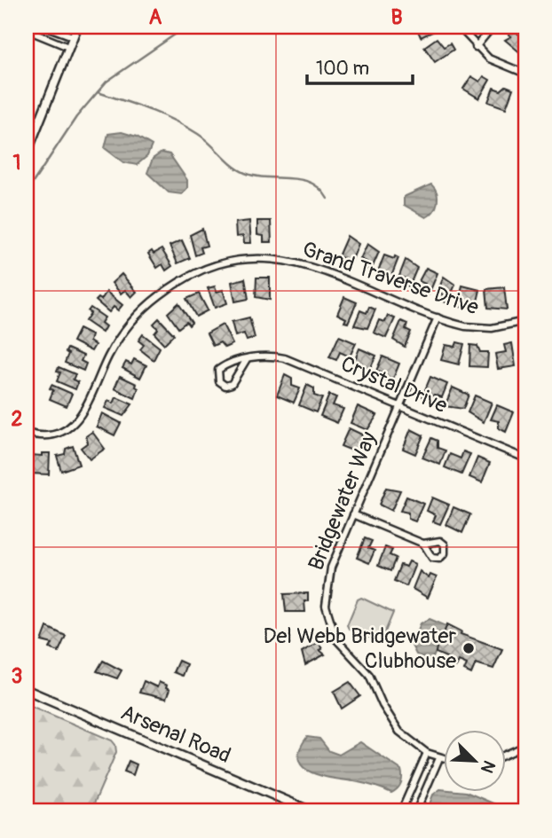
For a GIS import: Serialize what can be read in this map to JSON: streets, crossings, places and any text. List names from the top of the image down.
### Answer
{
  "streets": {
    "street": [
      "Grand Traverse Drive",
      "Crystal Drive",
      "Bridgewater Way",
      "Arsenal Road"
    ]
  },
  "crossings": [
    ["Grand Traverse Drive", "Bridgewater Way"],
    ["Crystal Drive", "Bridgewater Way"]
  ],
  "places": ["Del Webb Bridgewater Clubhouse"],
  "scale_bar": "100 m",
  "north": "bottom right",
  "grid": {
    "columns": ["A", "B"],
    "rows": ["1", "2", "3"]
  }
}
